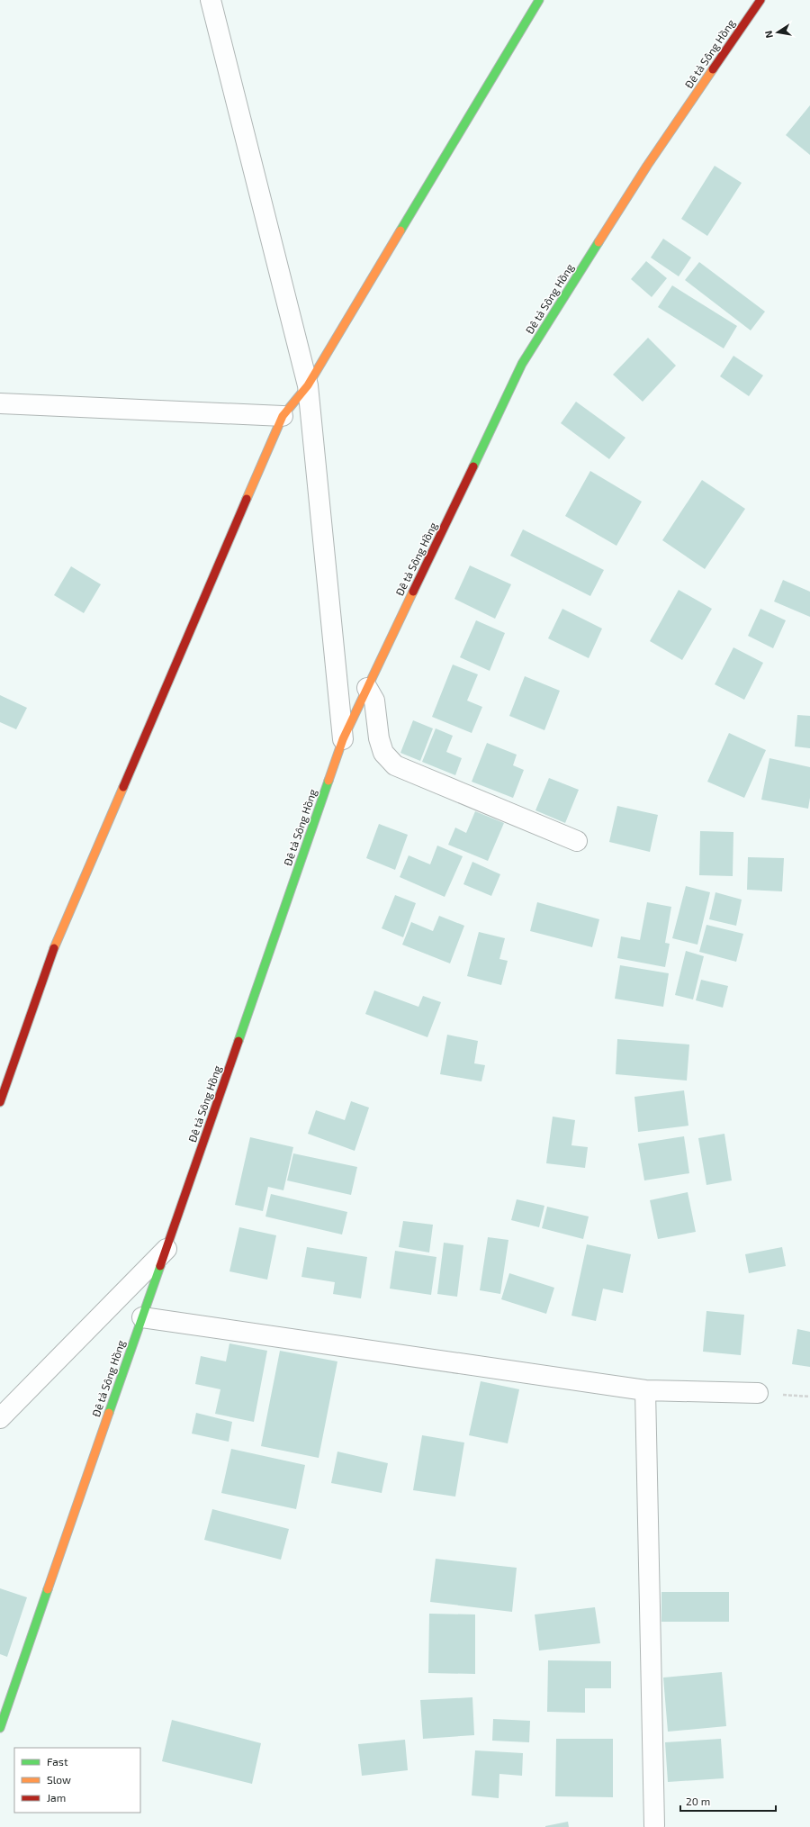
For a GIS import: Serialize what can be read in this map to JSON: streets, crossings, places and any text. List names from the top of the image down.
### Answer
{
  "streets": {
    "main road": ["Đê tả Sông Hồng"]
  },
  "legend": ["Fast", "Slow", "Jam"],
  "scale_bar": "20 m",
  "north": "left"
}
